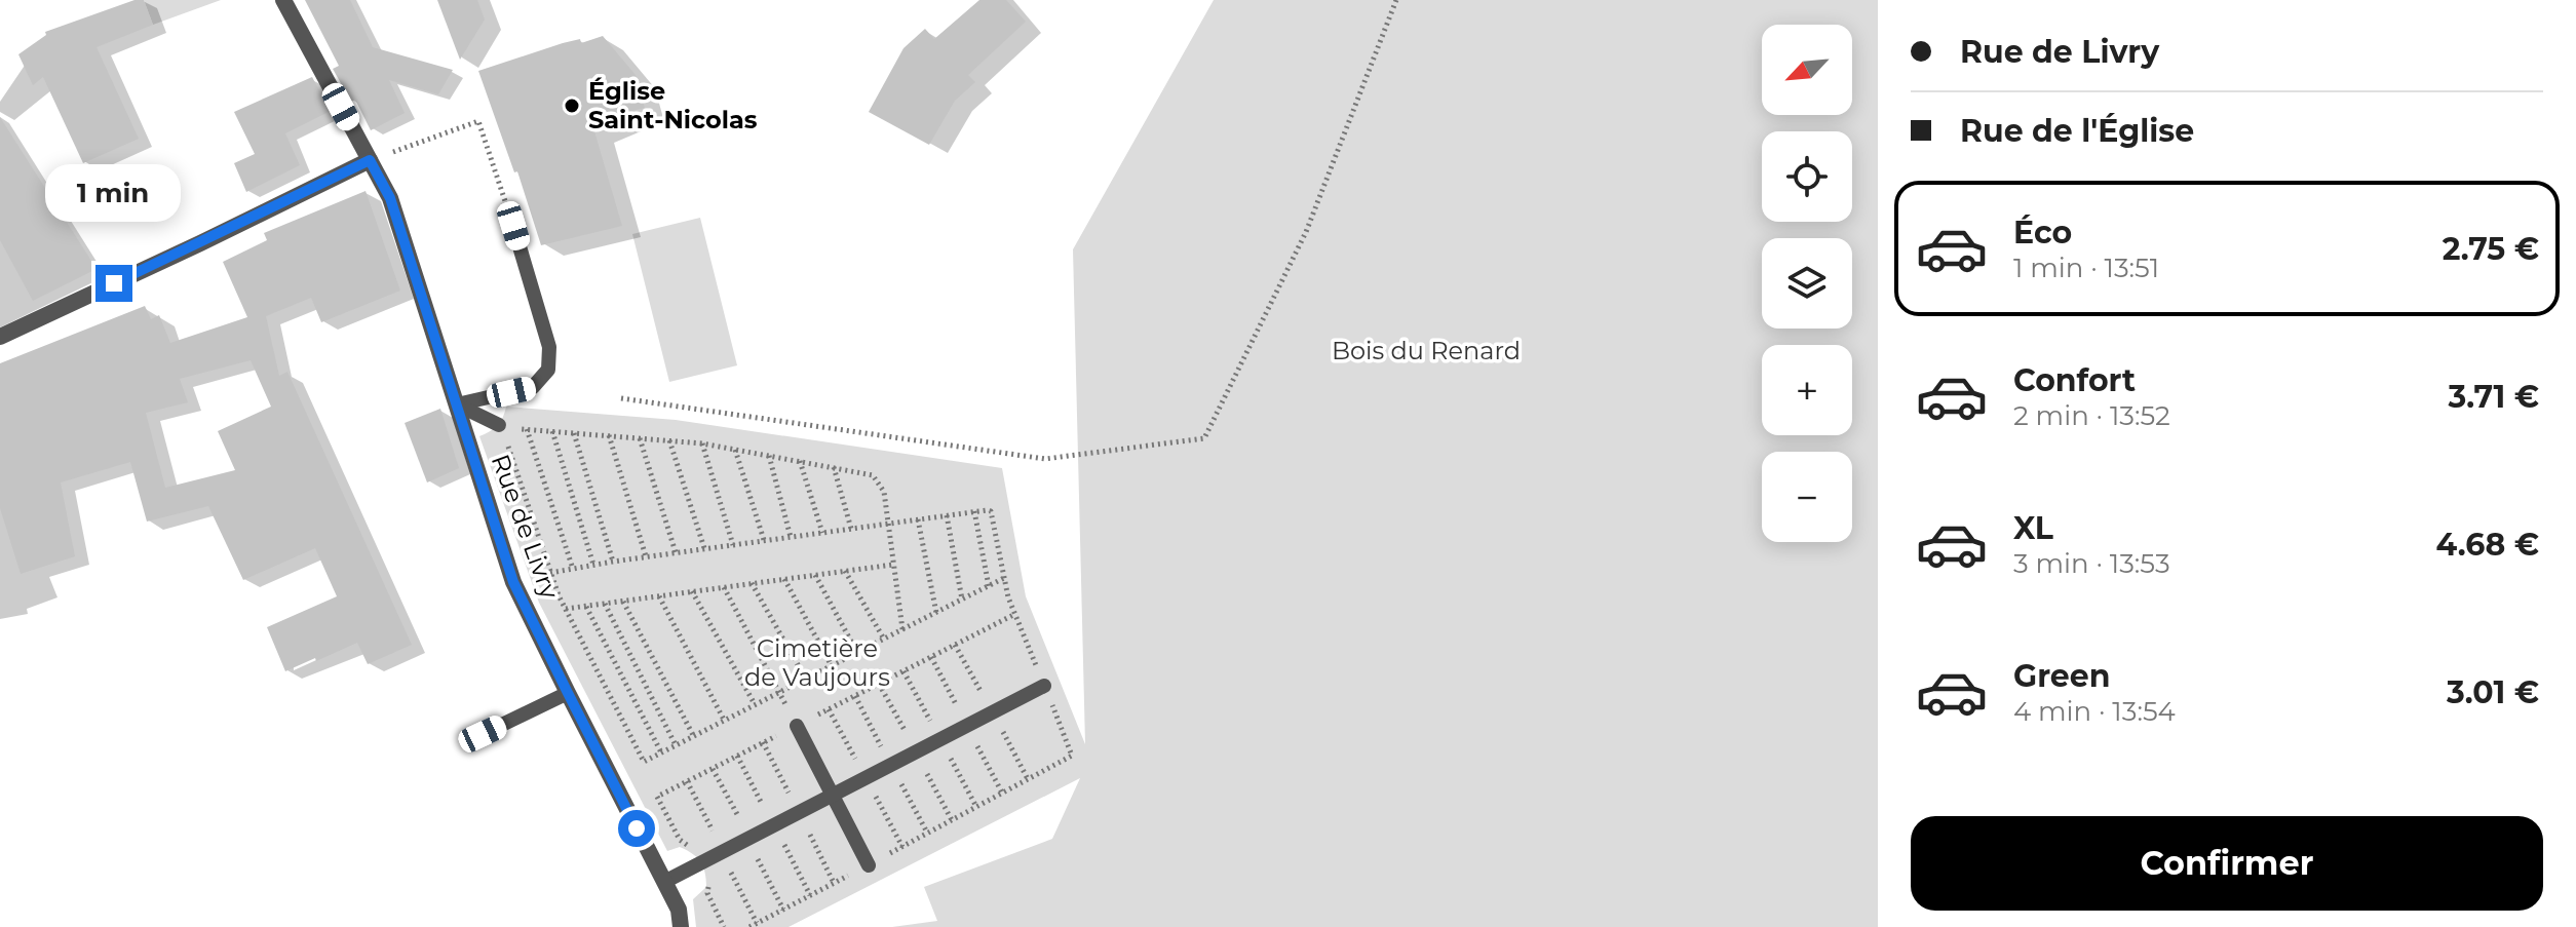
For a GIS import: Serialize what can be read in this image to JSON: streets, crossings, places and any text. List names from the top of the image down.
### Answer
{
  "streets": {
    "street": ["Rue de Livry"]
  },
  "parks": ["Bois du Renard", "Cimetière de Vaujours"],
  "places": ["Église Saint-Nicolas"],
  "north": "bottom left",
  "page": {
    "banner": ["Rue de Livry", "Rue de l'Église"],
    "map_buttons": ["+", "−"],
    "bubble": "1 min",
    "list": [
      {
        "name": "Éco",
        "note": "1 min · 13:51",
        "value": "2.75 €"
      },
      {
        "name": "Confort",
        "note": "2 min · 13:52",
        "value": "3.71 €"
      },
      {
        "name": "XL",
        "note": "3 min · 13:53",
        "value": "4.68 €"
      },
      {
        "name": "Green",
        "note": "4 min · 13:54",
        "value": "3.01 €"
      }
    ],
    "buttons": "Confirmer"
  }
}
